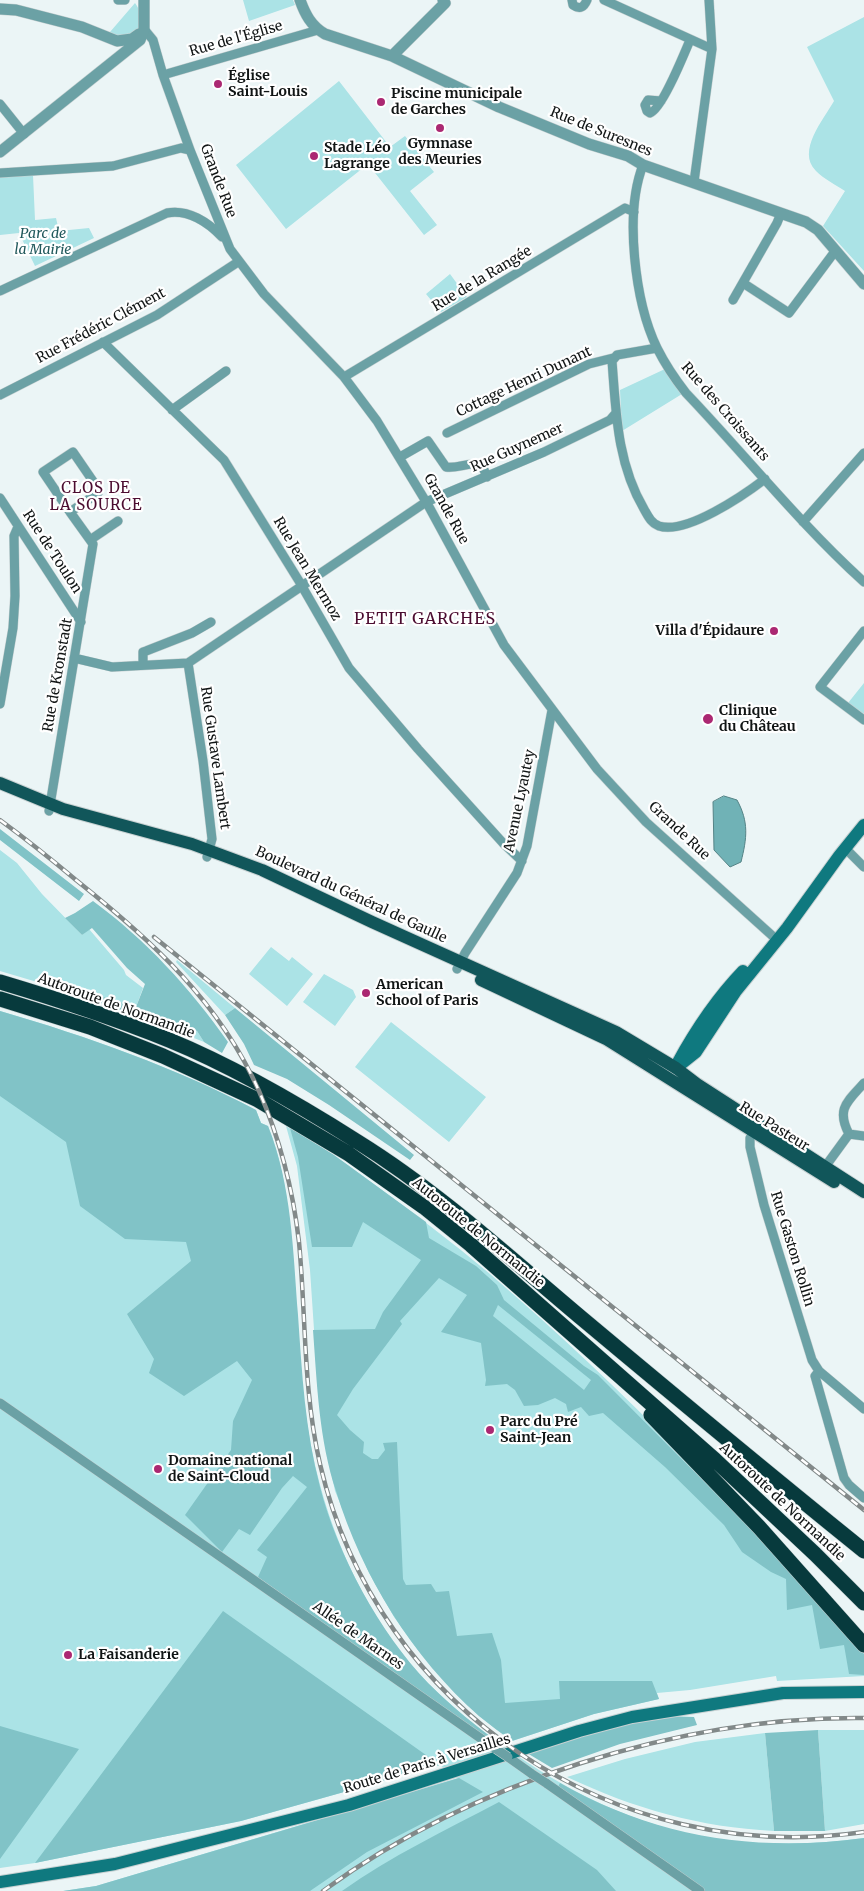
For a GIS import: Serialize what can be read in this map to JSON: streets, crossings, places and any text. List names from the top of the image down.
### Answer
{
  "streets": {
    "highway": ["Autoroute de Normandie"],
    "main road": ["Boulevard du Général de Gaulle", "Rue Pasteur", "Route de Paris à Versailles"],
    "street": [
      "Rue de l'Église",
      "Rue de Suresnes",
      "Grande Rue",
      "Rue de la Rangée",
      "Rue Frédéric Clément",
      "Cottage Henri Dunant",
      "Rue des Croissants",
      "Rue Guynemer",
      "Rue de Toulon",
      "Rue Jean Mermoz",
      "Rue de Kronstadt",
      "Rue Gustave Lambert",
      "Avenue Lyautey",
      "Rue Gaston Rollin",
      "Allée de Marnes"
    ]
  },
  "crossings": [
    ["Rue de l'Église", "Rue de Suresnes"],
    ["Rue de l'Église", "Grande Rue"],
    ["Rue de Suresnes", "Rue des Croissants"],
    ["Grande Rue", "Rue de la Rangée"],
    ["Grande Rue", "Rue Frédéric Clément"],
    ["Grande Rue", "Rue Guynemer"],
    ["Grande Rue", "Avenue Lyautey"],
    ["Rue de la Rangée", "Rue des Croissants"],
    ["Rue Frédéric Clément", "Rue Jean Mermoz"],
    ["Cottage Henri Dunant", "Rue des Croissants"],
    ["Rue Guynemer", "Rue Jean Mermoz"],
    ["Rue Guynemer", "Rue Gustave Lambert"],
    ["Rue de Toulon", "Rue de Kronstadt"],
    ["Rue Jean Mermoz", "Avenue Lyautey"],
    ["Rue de Kronstadt", "Boulevard du Général de Gaulle"],
    ["Rue Gustave Lambert", "Boulevard du Général de Gaulle"],
    ["Avenue Lyautey", "Boulevard du Général de Gaulle"],
    ["Boulevard du Général de Gaulle", "Rue Pasteur"],
    ["Rue Pasteur", "Rue Gaston Rollin"]
  ],
  "districts": ["CLOS DE LA SOURCE", "PETIT GARCHES"],
  "parks": ["Parc de la Mairie"],
  "places": [
    "Église Saint-Louis",
    "Piscine municipale de Garches",
    "Gymnase des Meuries",
    "Stade Léo Lagrange",
    "Villa d'Épidaure",
    "Clinique du Château",
    "American School of Paris",
    "Parc du Pré Saint-Jean",
    "Domaine national de Saint-Cloud",
    "La Faisanderie"
  ]
}
